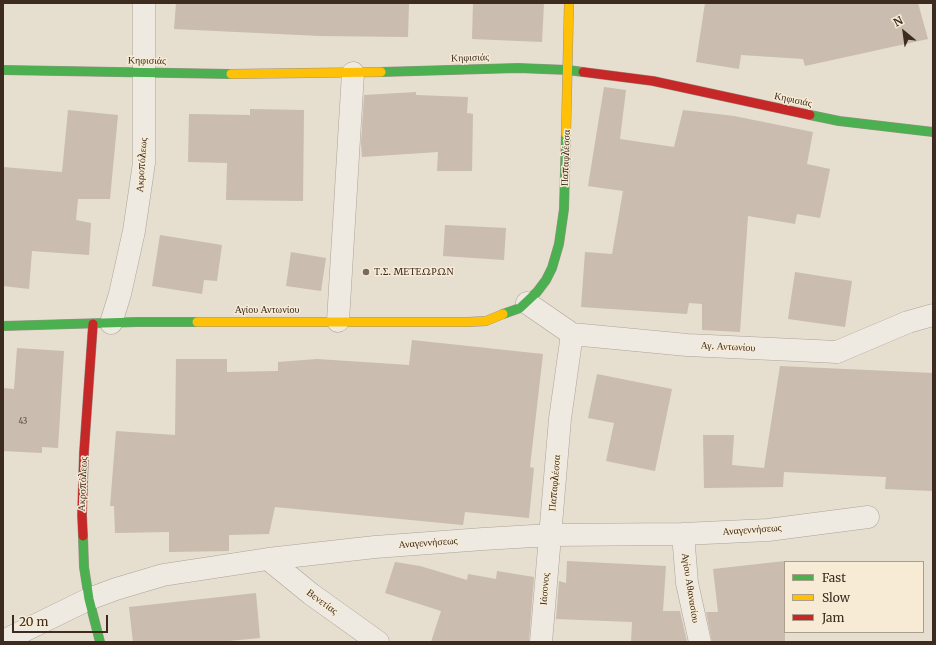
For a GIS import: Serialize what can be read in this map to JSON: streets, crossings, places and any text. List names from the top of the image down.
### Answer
{
  "streets": {
    "street": [
      "Κηφισιάς",
      "Παπαφλέσσα",
      "Ακροπόλεως",
      "Αγίου Αντωνίου",
      "Αγ. Αντωνίου",
      "Αναγεννήσεως",
      "Αγίου Αθανασίου",
      "Ιάσονος",
      "Βενετίας"
    ]
  },
  "crossings": [
    ["Κηφισιάς", "Παπαφλέσσα"],
    ["Κηφισιάς", "Ακροπόλεως"],
    ["Παπαφλέσσα", "Αγίου Αντωνίου"],
    ["Παπαφλέσσα", "Αγ. Αντωνίου"],
    ["Παπαφλέσσα", "Αναγεννήσεως"],
    ["Παπαφλέσσα", "Ιάσονος"],
    ["Ακροπόλεως", "Αγίου Αντωνίου"],
    ["Ακροπόλεως", "Αναγεννήσεως"],
    ["Αγίου Αντωνίου", "Αγ. Αντωνίου"],
    ["Αναγεννήσεως", "Αγίου Αθανασίου"],
    ["Αναγεννήσεως", "Ιάσονος"],
    ["Αναγεννήσεως", "Βενετίας"]
  ],
  "places": ["Τ.Σ. ΜΕΤΕΩΡΩΝ"],
  "house_numbers": ["43"],
  "legend": ["Fast", "Slow", "Jam"],
  "scale_bar": "20 m",
  "north": "top left"
}
